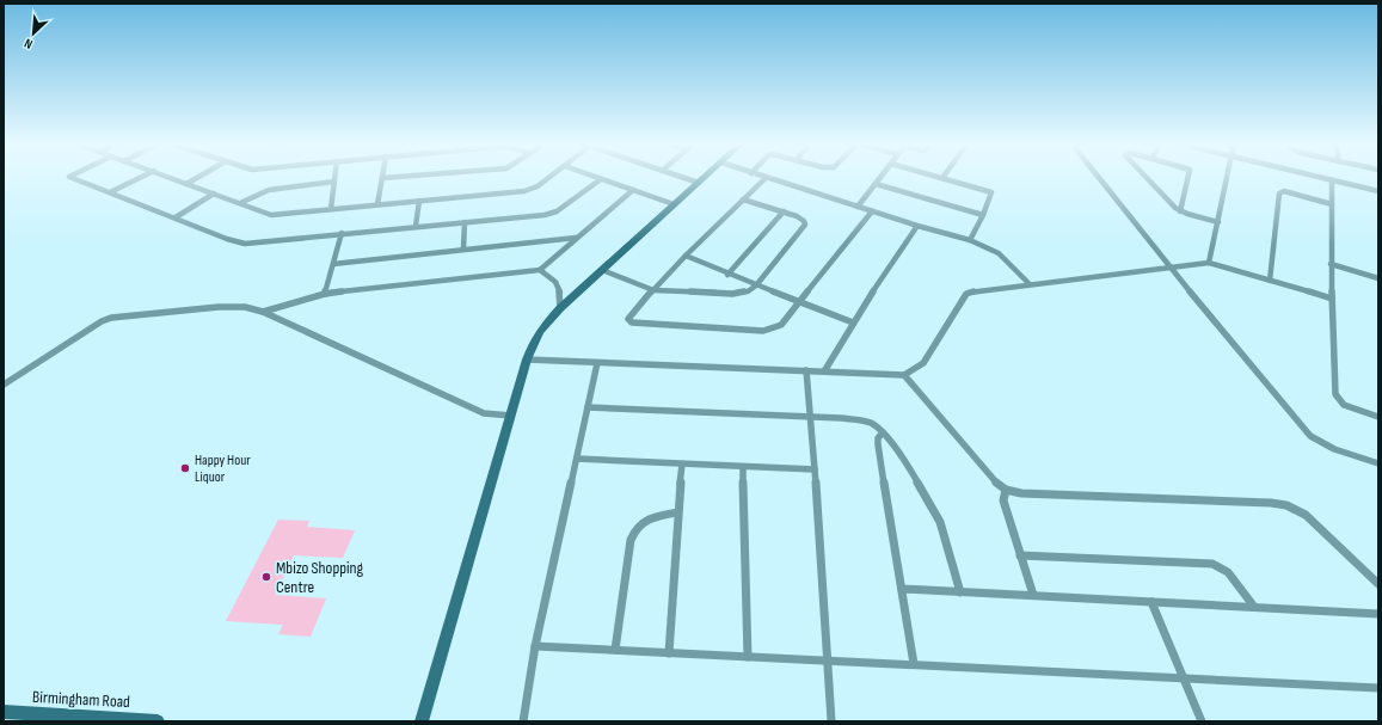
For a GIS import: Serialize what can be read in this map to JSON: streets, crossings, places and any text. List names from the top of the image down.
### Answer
{
  "streets": {
    "street": ["Birmingham Road"]
  },
  "places": ["Happy Hour Liquor", "Mbizo Shopping Centre"],
  "north": "bottom left"
}
